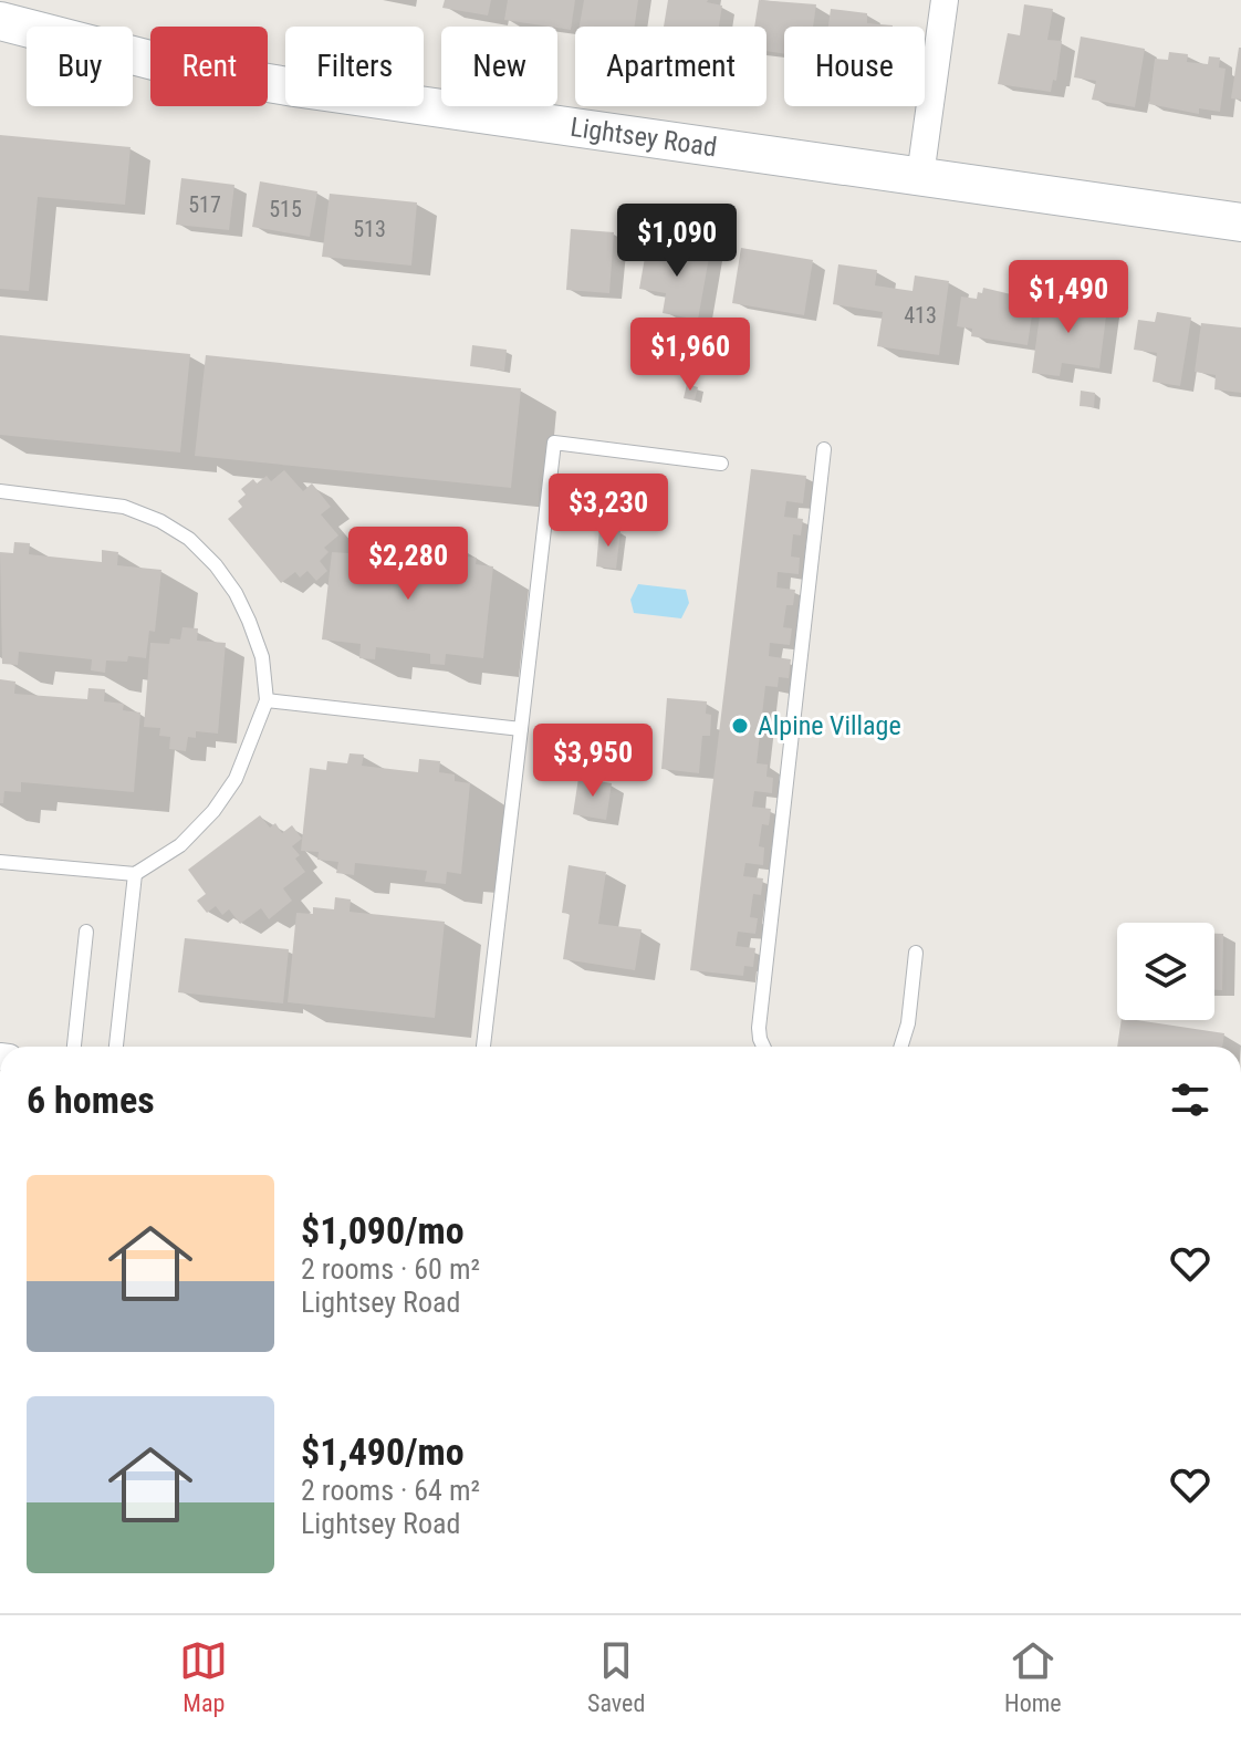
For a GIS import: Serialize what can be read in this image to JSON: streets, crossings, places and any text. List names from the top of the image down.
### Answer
{
  "streets": {
    "street": ["Lightsey Road"]
  },
  "places": ["Alpine Village"],
  "house_numbers": [
    "517",
    "515",
    "513",
    "413"
  ],
  "page": {
    "chip": [
      "Buy",
      "Rent",
      "Filters",
      "New",
      "Apartment",
      "House"
    ],
    "price": [
      "$1,090",
      "$1,490",
      "$1,960",
      "$3,230",
      "$2,280",
      "$3,950"
    ],
    "heading": "6 homes",
    "list": [
      {
        "name": "$1,090/mo",
        "note": "2 rooms · 60 m² · Lightsey Road"
      },
      {
        "name": "$1,490/mo",
        "note": "2 rooms · 64 m² · Lightsey Road"
      }
    ],
    "tabs": ["Map", "Saved", "Home"]
  }
}
